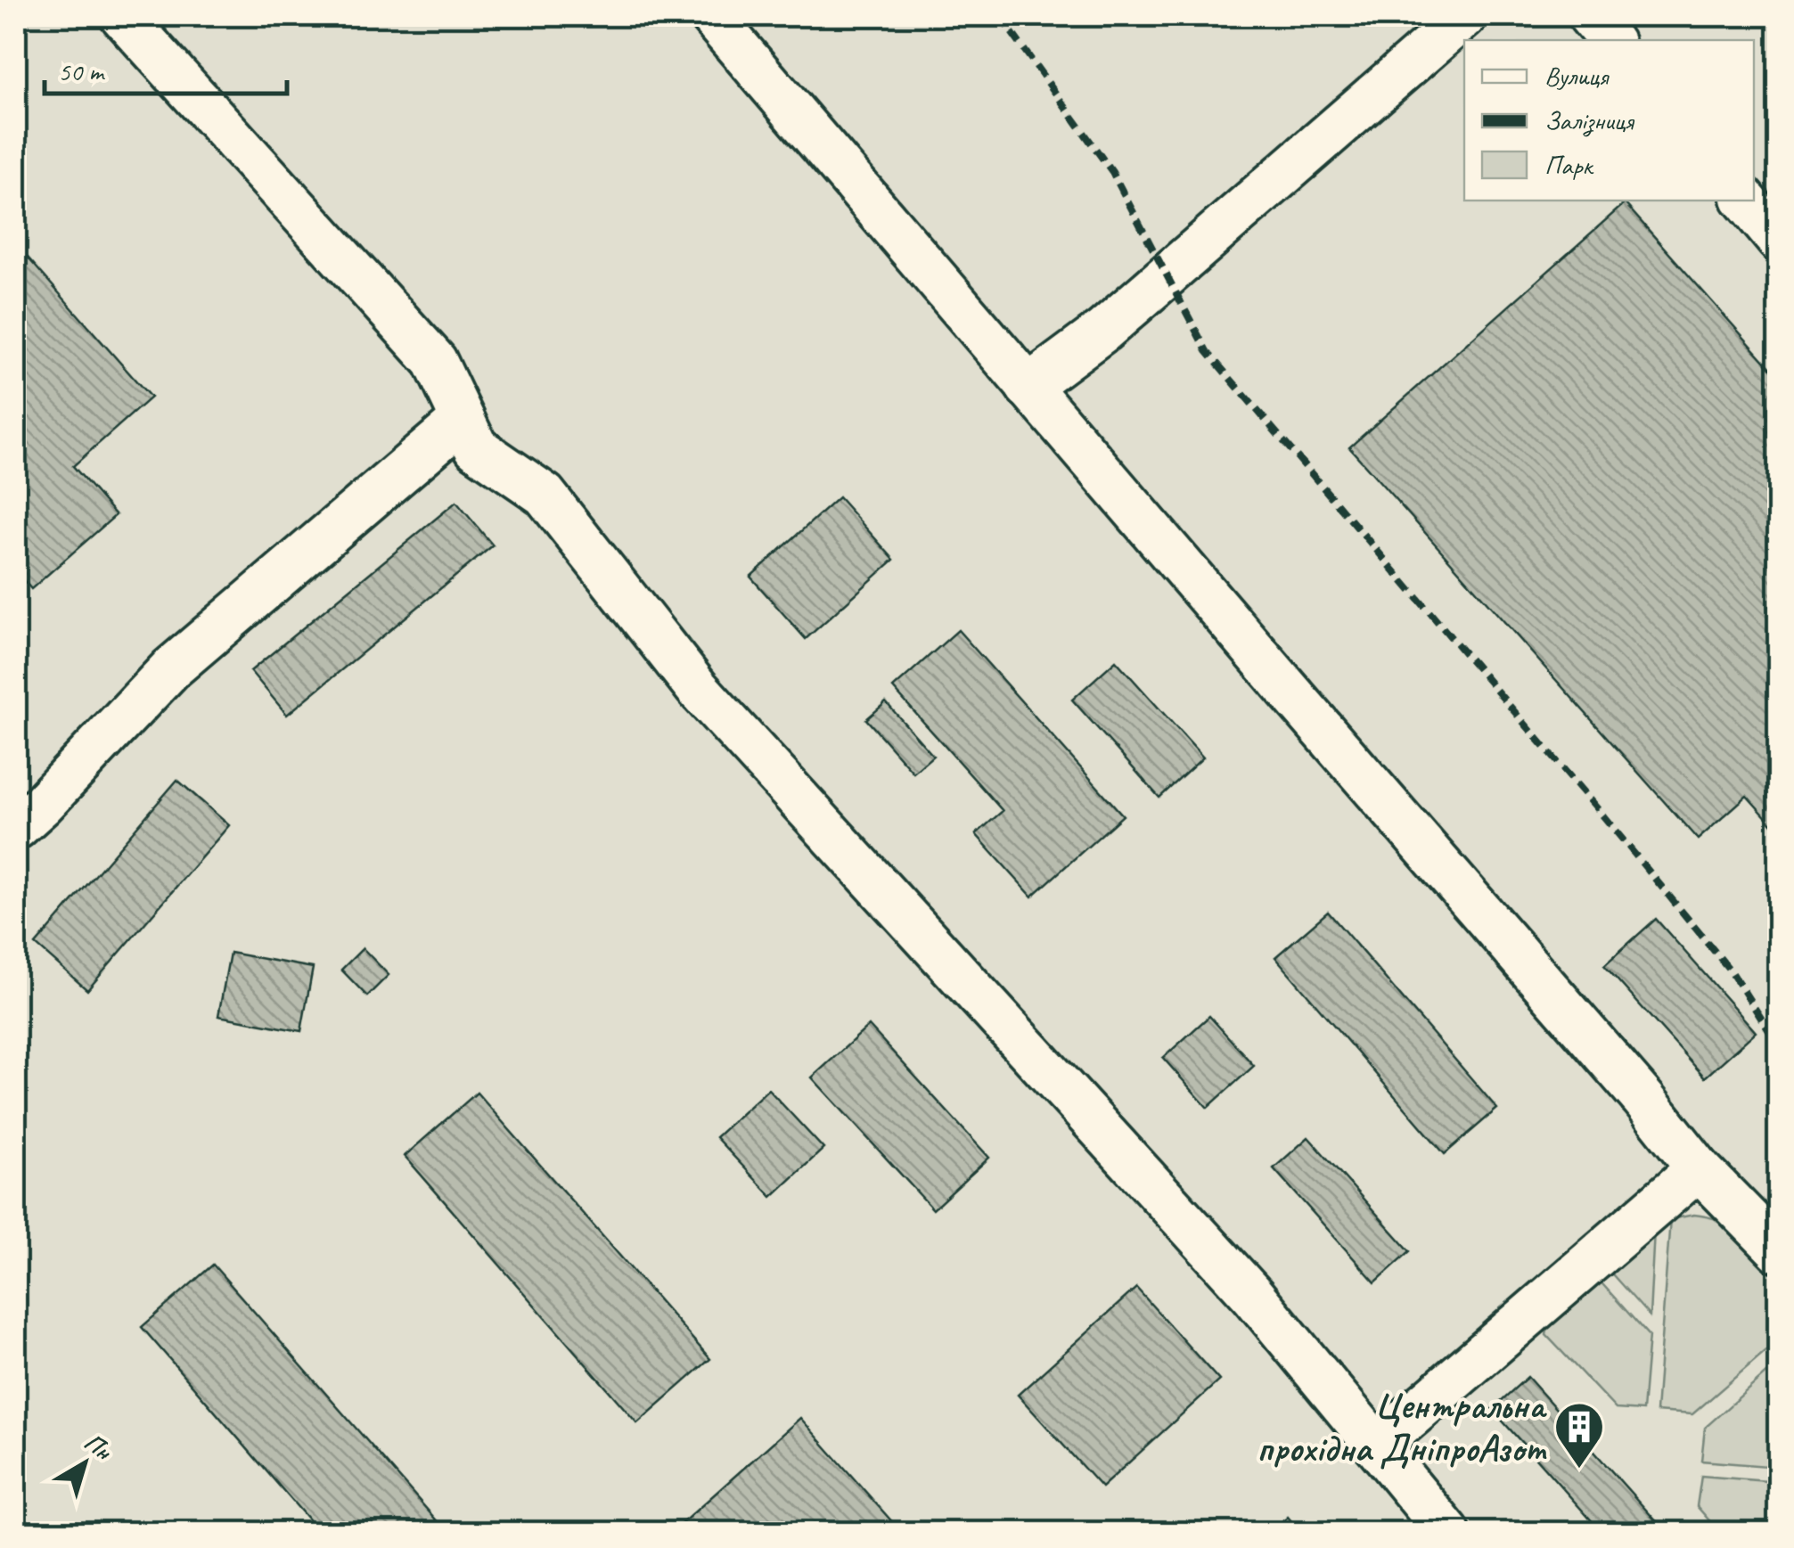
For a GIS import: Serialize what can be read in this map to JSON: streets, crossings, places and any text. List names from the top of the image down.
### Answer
{
  "places": {
    "building": ["Центральна прохідна ДніпроАзот"]
  },
  "legend": ["Вулиця", "Залізниця", "Парк"],
  "scale_bar": "50 m",
  "north": "top right"
}
